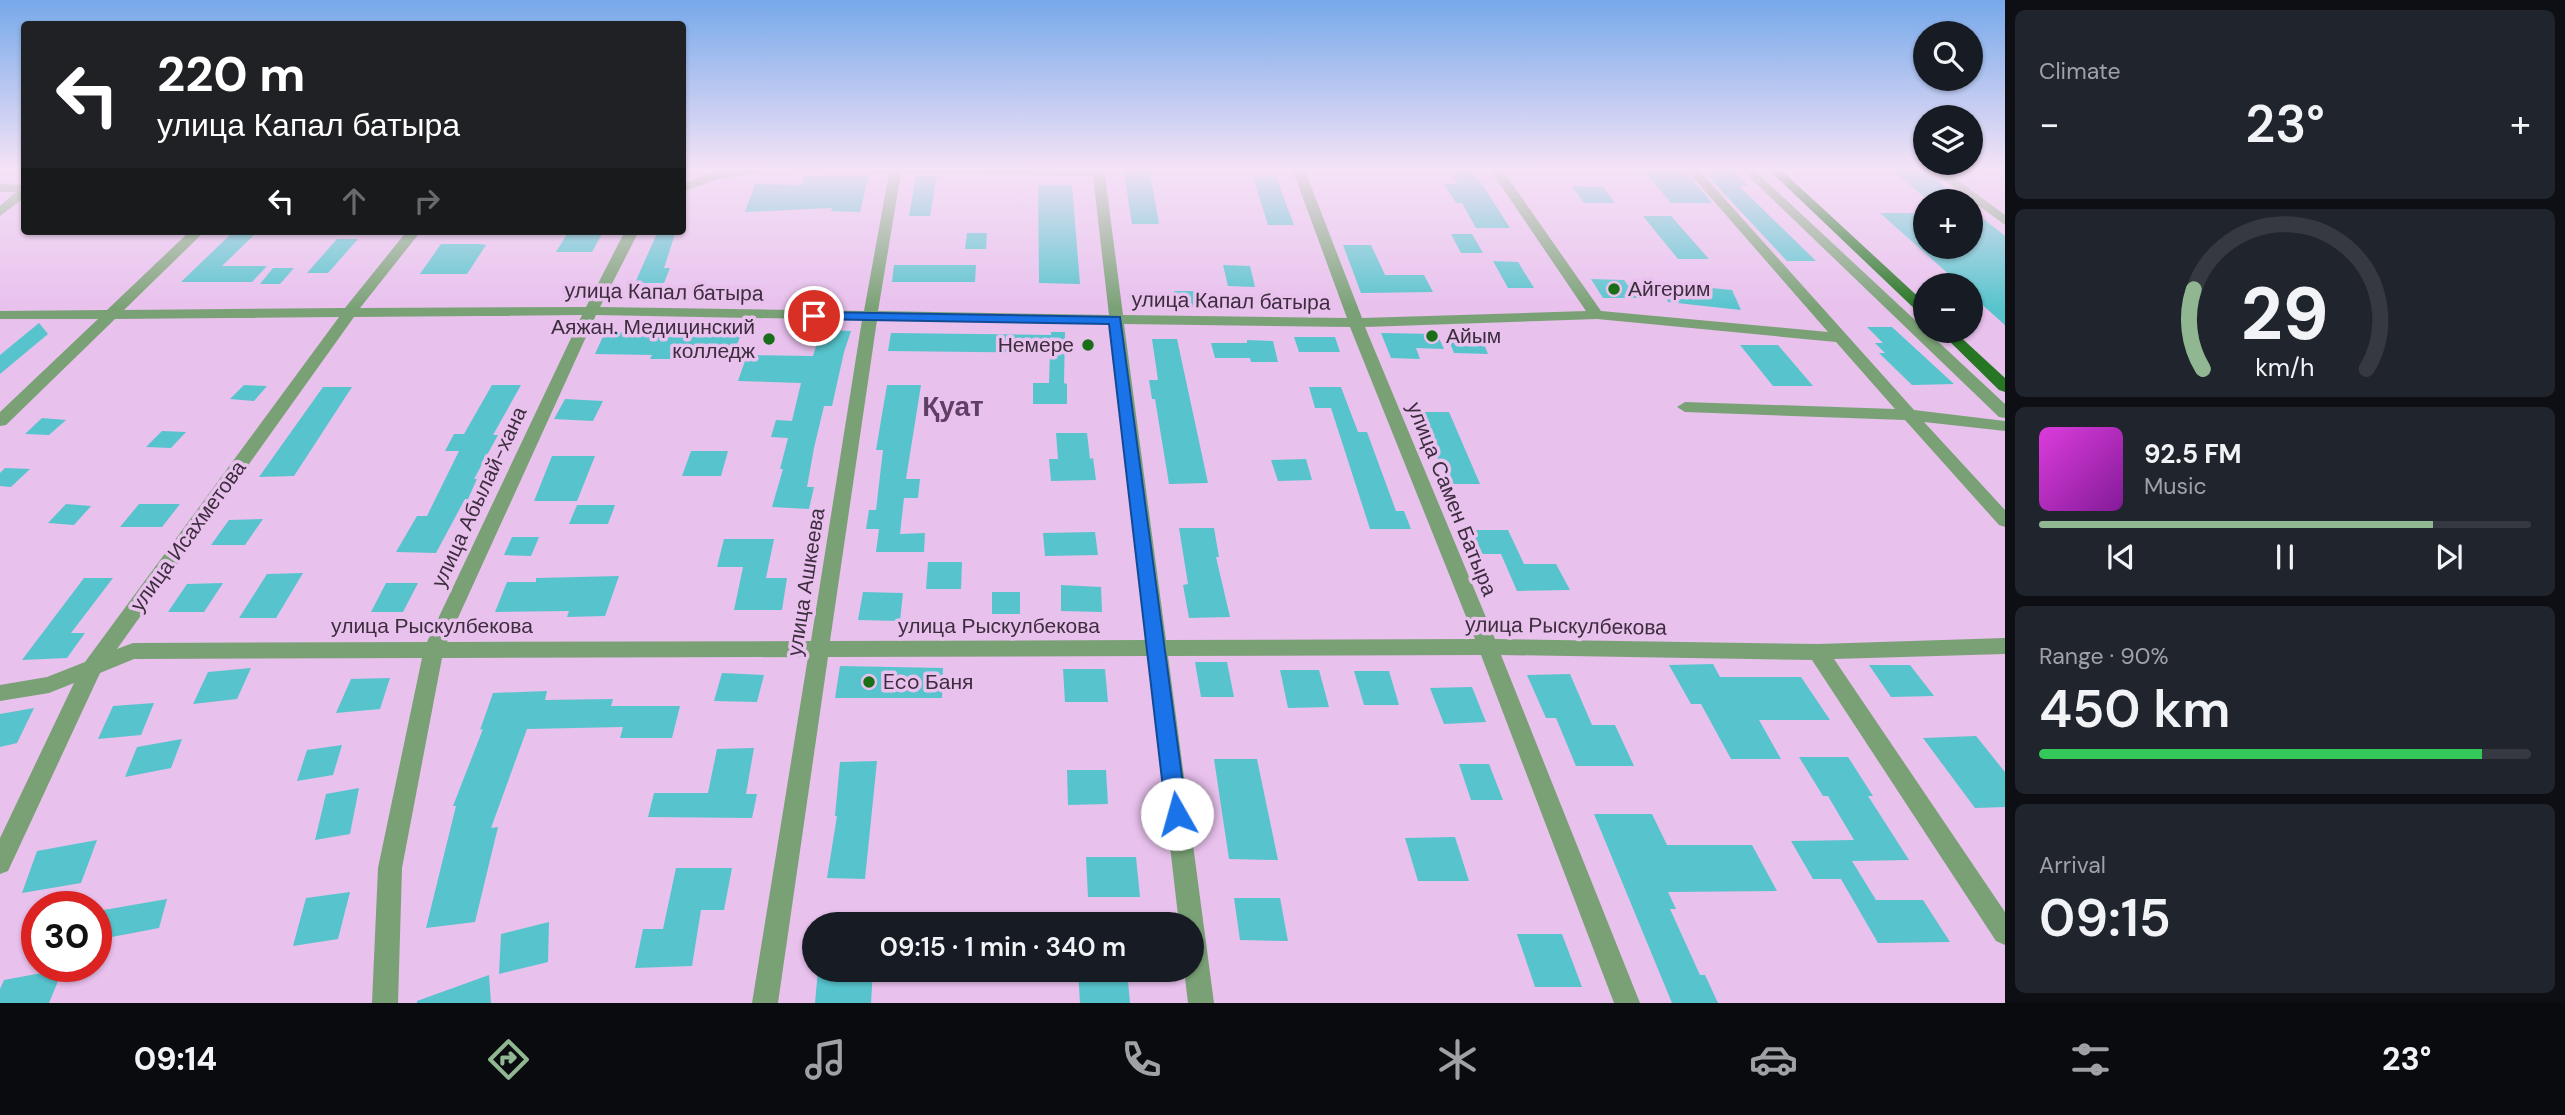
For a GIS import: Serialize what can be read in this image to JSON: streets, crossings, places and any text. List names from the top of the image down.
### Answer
{
  "streets": {
    "street": [
      "улица Капал батыра",
      "улица Абылай-хана",
      "улица Самен Батыра",
      "улица Исахметова",
      "улица Ашкеева",
      "улица Рыскулбекова"
    ]
  },
  "crossings": [
    ["улица Капал батыра", "улица Абылай-хана"],
    ["улица Капал батыра", "улица Самен Батыра"],
    ["улица Капал батыра", "улица Исахметова"],
    ["улица Капал батыра", "улица Ашкеева"],
    ["улица Абылай-хана", "улица Рыскулбекова"],
    ["улица Самен Батыра", "улица Рыскулбекова"],
    ["улица Исахметова", "улица Рыскулбекова"],
    ["улица Ашкеева", "улица Рыскулбекова"]
  ],
  "districts": ["Қуат"],
  "places": [
    "Айгерим",
    "Айым",
    "Аяжан. Медицинский колледж",
    "Немере",
    "Eco Баня"
  ],
  "page": {
    "tile": [
      "Climate",
      ["Range · 90%", "450 km"],
      ["Arrival", "09:15"]
    ],
    "map_buttons": ["+", "−"],
    "turn": ["220 m", "улица Капал батыра"],
    "heat": ["−", "23°", "+"],
    "song": ["92.5 FM", "Music"],
    "limit": "30",
    "trip": "09:15 · 1 min · 340 m",
    "tabs": ["09:14", "23°"],
    "gauge": ["29", "km/h"]
  }
}
